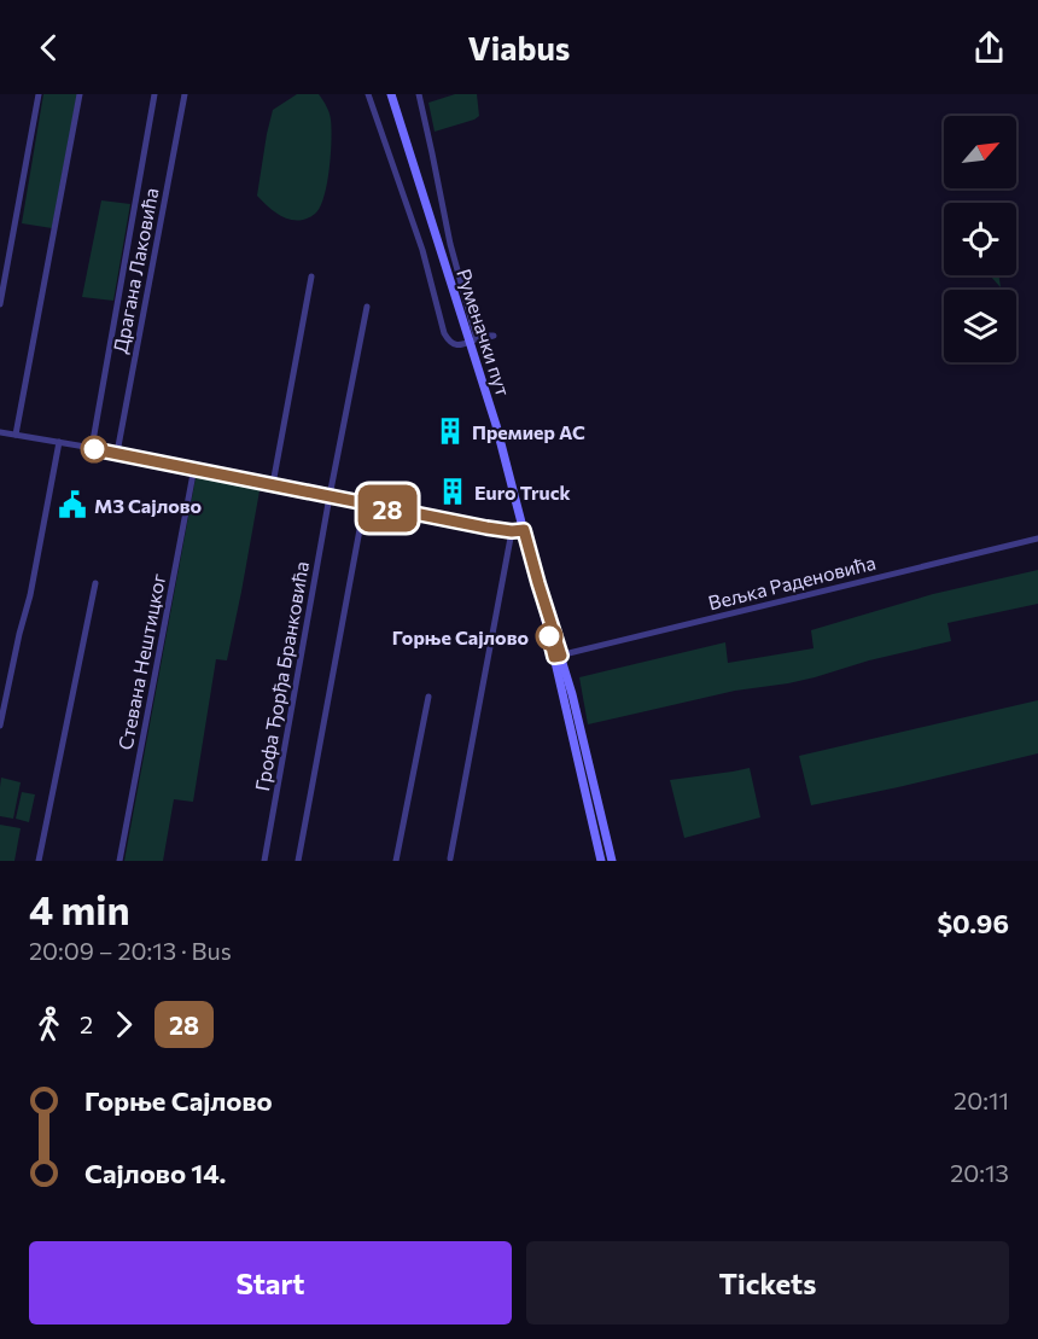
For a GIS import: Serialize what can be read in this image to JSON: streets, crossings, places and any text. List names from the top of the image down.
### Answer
{
  "streets": {
    "main road": ["Руменачки пут"],
    "street": [
      "Драгана Лаковића",
      "Вељка Раденовића",
      "Стевана Нештицког",
      "Грофа Ђорђа Бранковића"
    ]
  },
  "crossings": [
    ["Руменачки пут", "Вељка Раденовића"]
  ],
  "places": {
    "building": ["Премиер АС", "Euro Truck"],
    "public building": ["МЗ Сајлово"],
    "other": ["Горње Сајлово"]
  },
  "lines": ["bus line 28"],
  "north": "top right",
  "page": {
    "header": "Viabus",
    "on_map": "28",
    "heading": ["4 min", "20:09 – 20:13 · Bus", "$0.96"],
    "legs": ["2", "28"],
    "list": [
      {
        "name": "Горње Сајлово",
        "value": "20:11"
      },
      {
        "name": "Сајлово 14.",
        "value": "20:13"
      }
    ],
    "buttons": ["Start", "Tickets"]
  }
}
